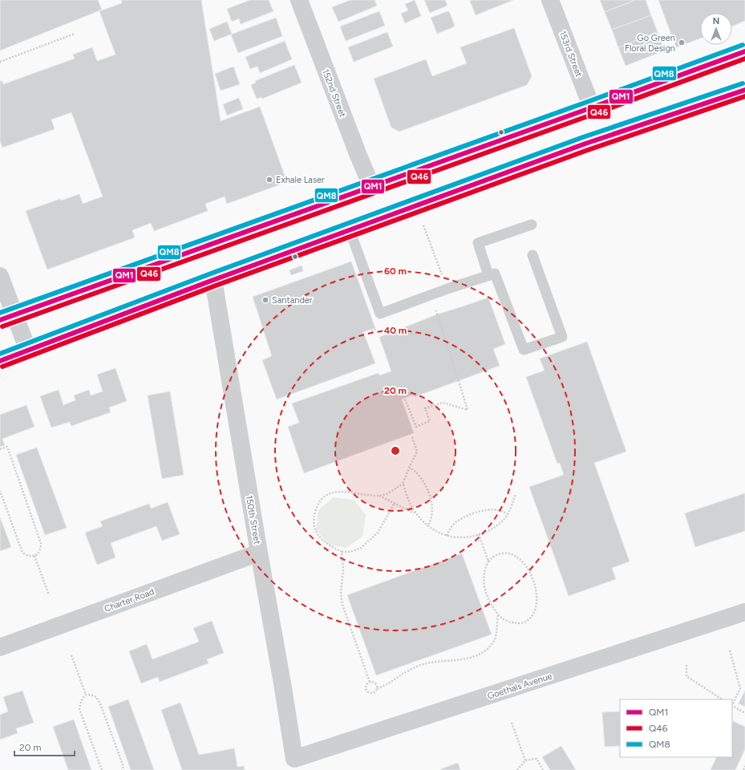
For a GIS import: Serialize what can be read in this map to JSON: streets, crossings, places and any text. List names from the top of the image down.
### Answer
{
  "streets": {
    "street": [
      "153rd Street",
      "152nd Street",
      "150th Street",
      "Charter Road",
      "Goethals Avenue"
    ]
  },
  "crossings": [
    ["150th Street", "Charter Road"],
    ["150th Street", "Goethals Avenue"]
  ],
  "places": ["Go Green Floral Design", "Exhale Laser", "Santander"],
  "lines": ["transit line QM8", "transit line QM1", "transit line Q46"],
  "legend": ["QM1", "Q46", "QM8"],
  "scale_bar": "20 m",
  "north": "top",
  "rings": ["60 m", "40 m", "20 m"]
}
